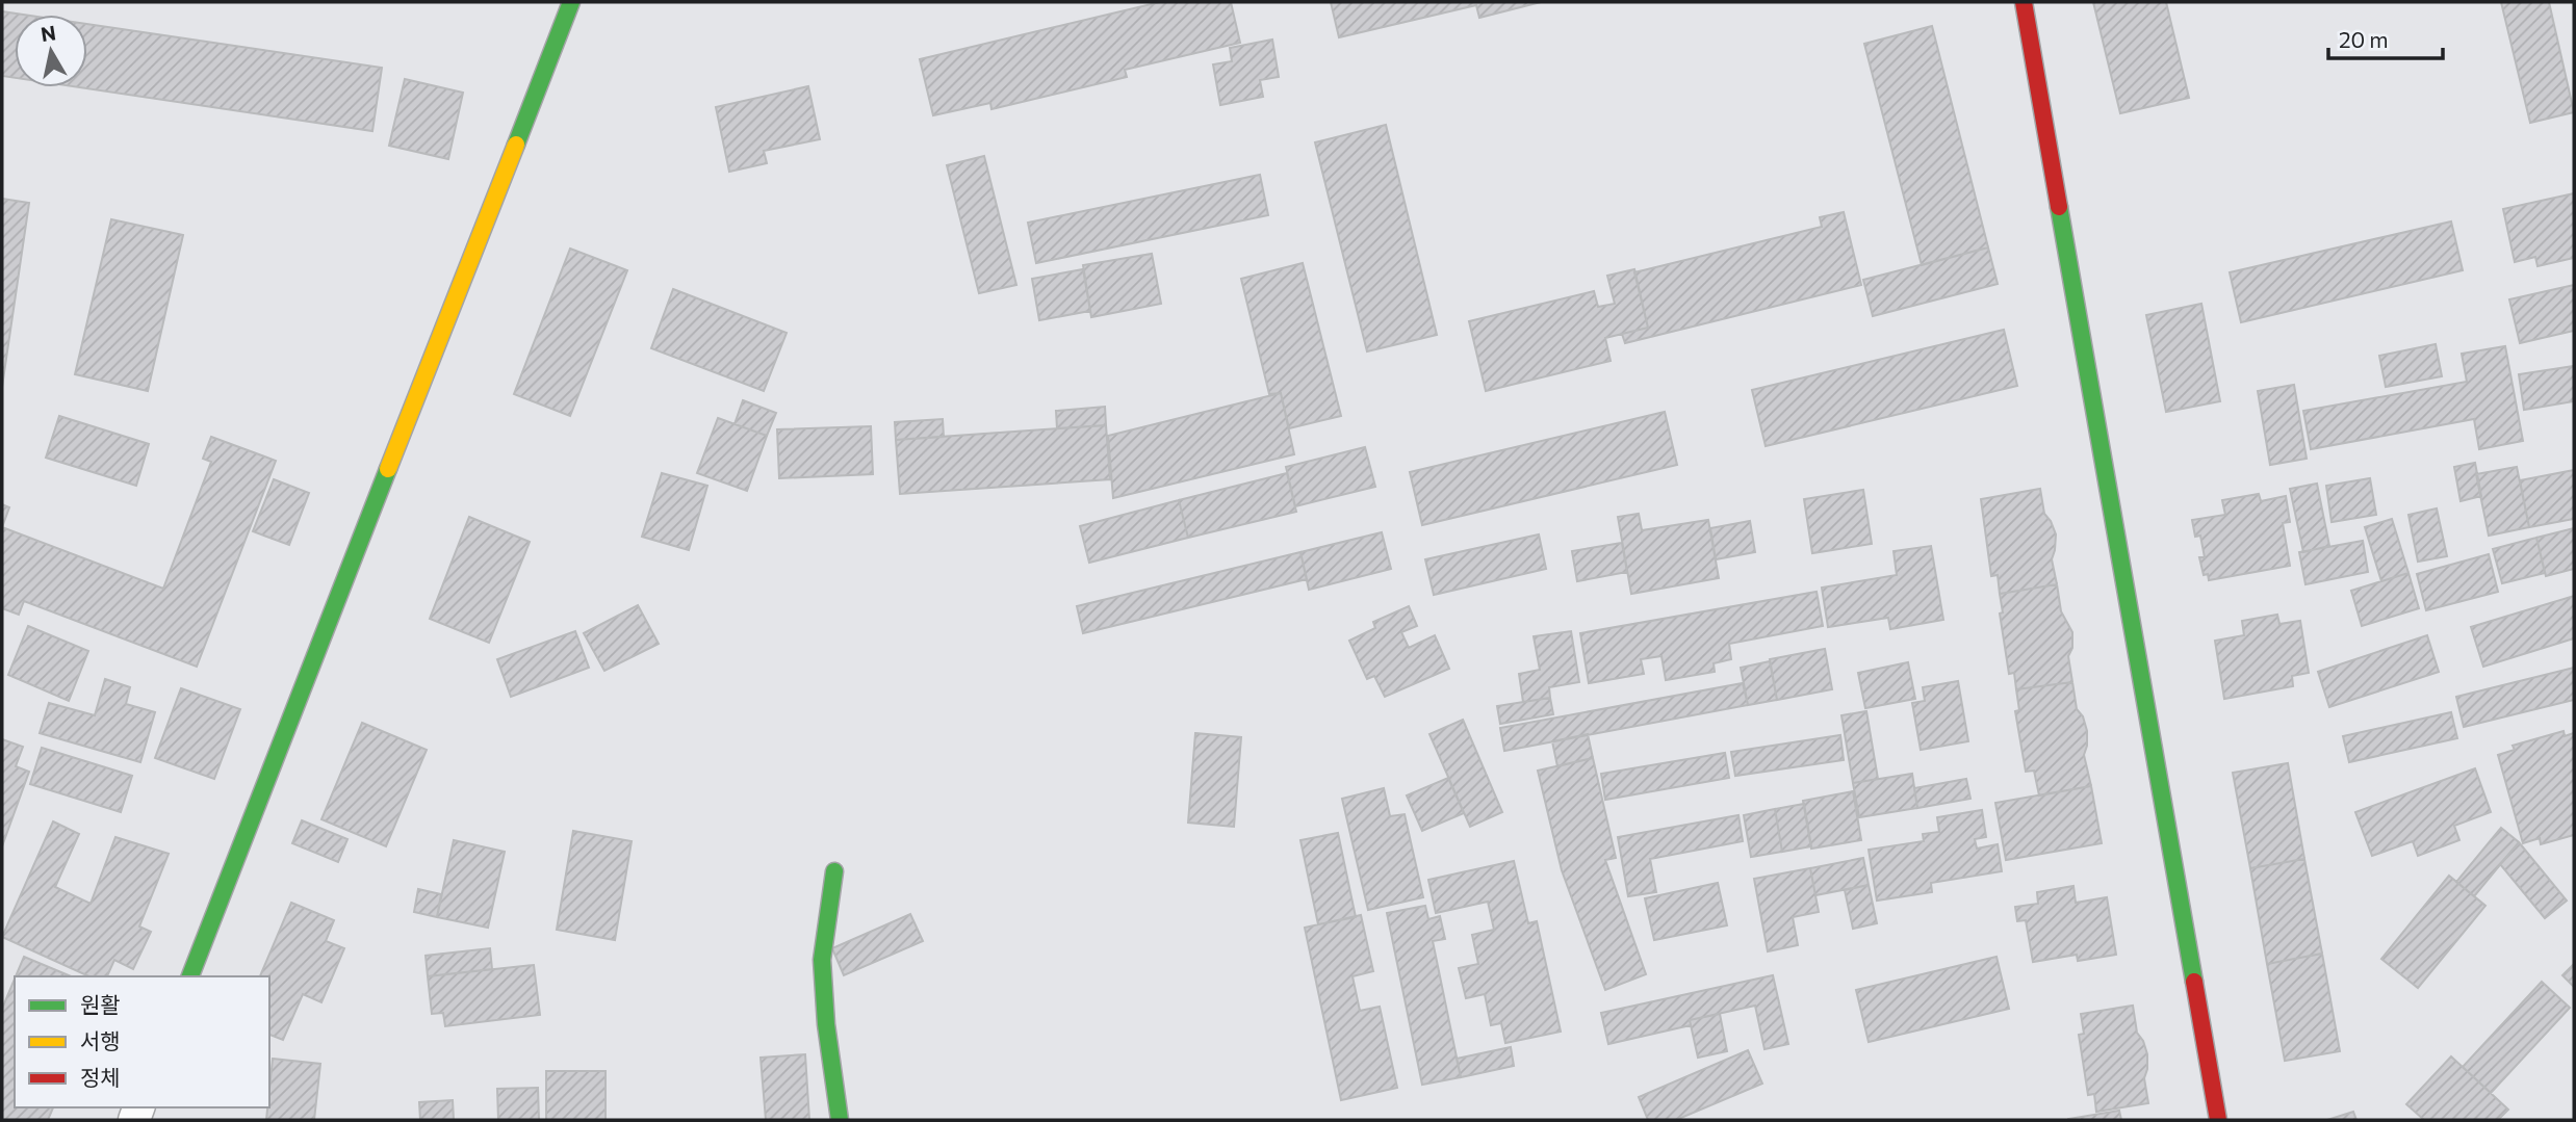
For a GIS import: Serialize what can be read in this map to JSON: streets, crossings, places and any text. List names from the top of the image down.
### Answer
{
  "legend": ["원활", "서행", "정체"],
  "scale_bar": "20 m",
  "north": "top"
}
